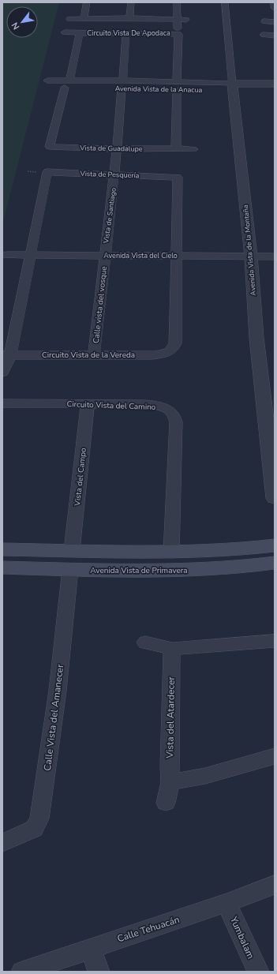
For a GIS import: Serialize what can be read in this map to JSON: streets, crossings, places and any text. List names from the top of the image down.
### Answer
{
  "streets": {
    "main road": ["Avenida Vista de Primavera"],
    "street": [
      "Circuito Vista De Apodaca",
      "Avenida Vista de la Anacua",
      "Vista de Guadalupe",
      "Vista de Pesquería",
      "Vista de Santiago",
      "Avenida Vista de la Montaña",
      "Avenida Vista del Cielo",
      "Calle vista del vosque",
      "Circuito Vista de la Vereda",
      "Circuito Vista del Camino",
      "Vista del Campo",
      "Calle Vista del Amanecer",
      "Vista del Atardecer",
      "Calle Tehuacán",
      "Yumbalam"
    ]
  },
  "crossings": [
    ["Circuito Vista De Apodaca", "Avenida Vista de la Anacua"],
    ["Circuito Vista De Apodaca", "Vista de Guadalupe"],
    ["Circuito Vista De Apodaca", "Vista de Santiago"],
    ["Avenida Vista de la Anacua", "Vista de Guadalupe"],
    ["Avenida Vista de la Anacua", "Vista de Santiago"],
    ["Avenida Vista de la Anacua", "Avenida Vista de la Montaña"],
    ["Vista de Guadalupe", "Vista de Santiago"],
    ["Vista de Pesquería", "Vista de Santiago"],
    ["Vista de Pesquería", "Avenida Vista del Cielo"],
    ["Vista de Pesquería", "Circuito Vista de la Vereda"],
    ["Vista de Santiago", "Avenida Vista del Cielo"],
    ["Vista de Santiago", "Calle vista del vosque"],
    ["Avenida Vista de la Montaña", "Avenida Vista del Cielo"],
    ["Avenida Vista del Cielo", "Calle vista del vosque"],
    ["Avenida Vista del Cielo", "Circuito Vista de la Vereda"],
    ["Calle vista del vosque", "Circuito Vista de la Vereda"],
    ["Circuito Vista del Camino", "Vista del Campo"],
    ["Avenida Vista de Primavera", "Calle Vista del Amanecer"],
    ["Calle Tehuacán", "Yumbalam"]
  ],
  "north": "bottom left"
}
